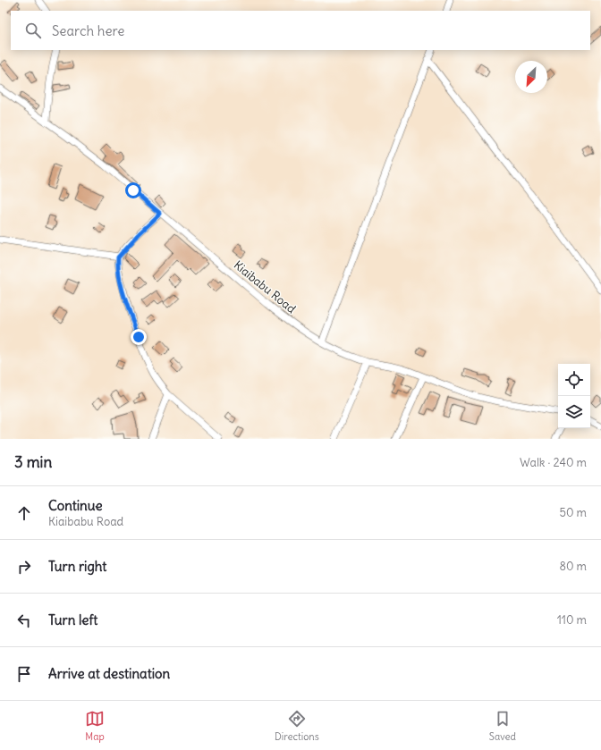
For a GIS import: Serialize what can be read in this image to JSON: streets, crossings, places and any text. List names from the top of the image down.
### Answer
{
  "streets": {
    "street": ["Kiaibabu Road"]
  },
  "north": "bottom left",
  "page": {
    "search": "Search here",
    "heading": ["3 min", "Walk · 240 m"],
    "list": [
      ["Continue", "Kiaibabu Road", "50 m"],
      ["Turn right", "80 m"],
      ["Turn left", "110 m"],
      "Arrive at destination"
    ],
    "nav": ["Map", "Directions", "Saved"]
  }
}
